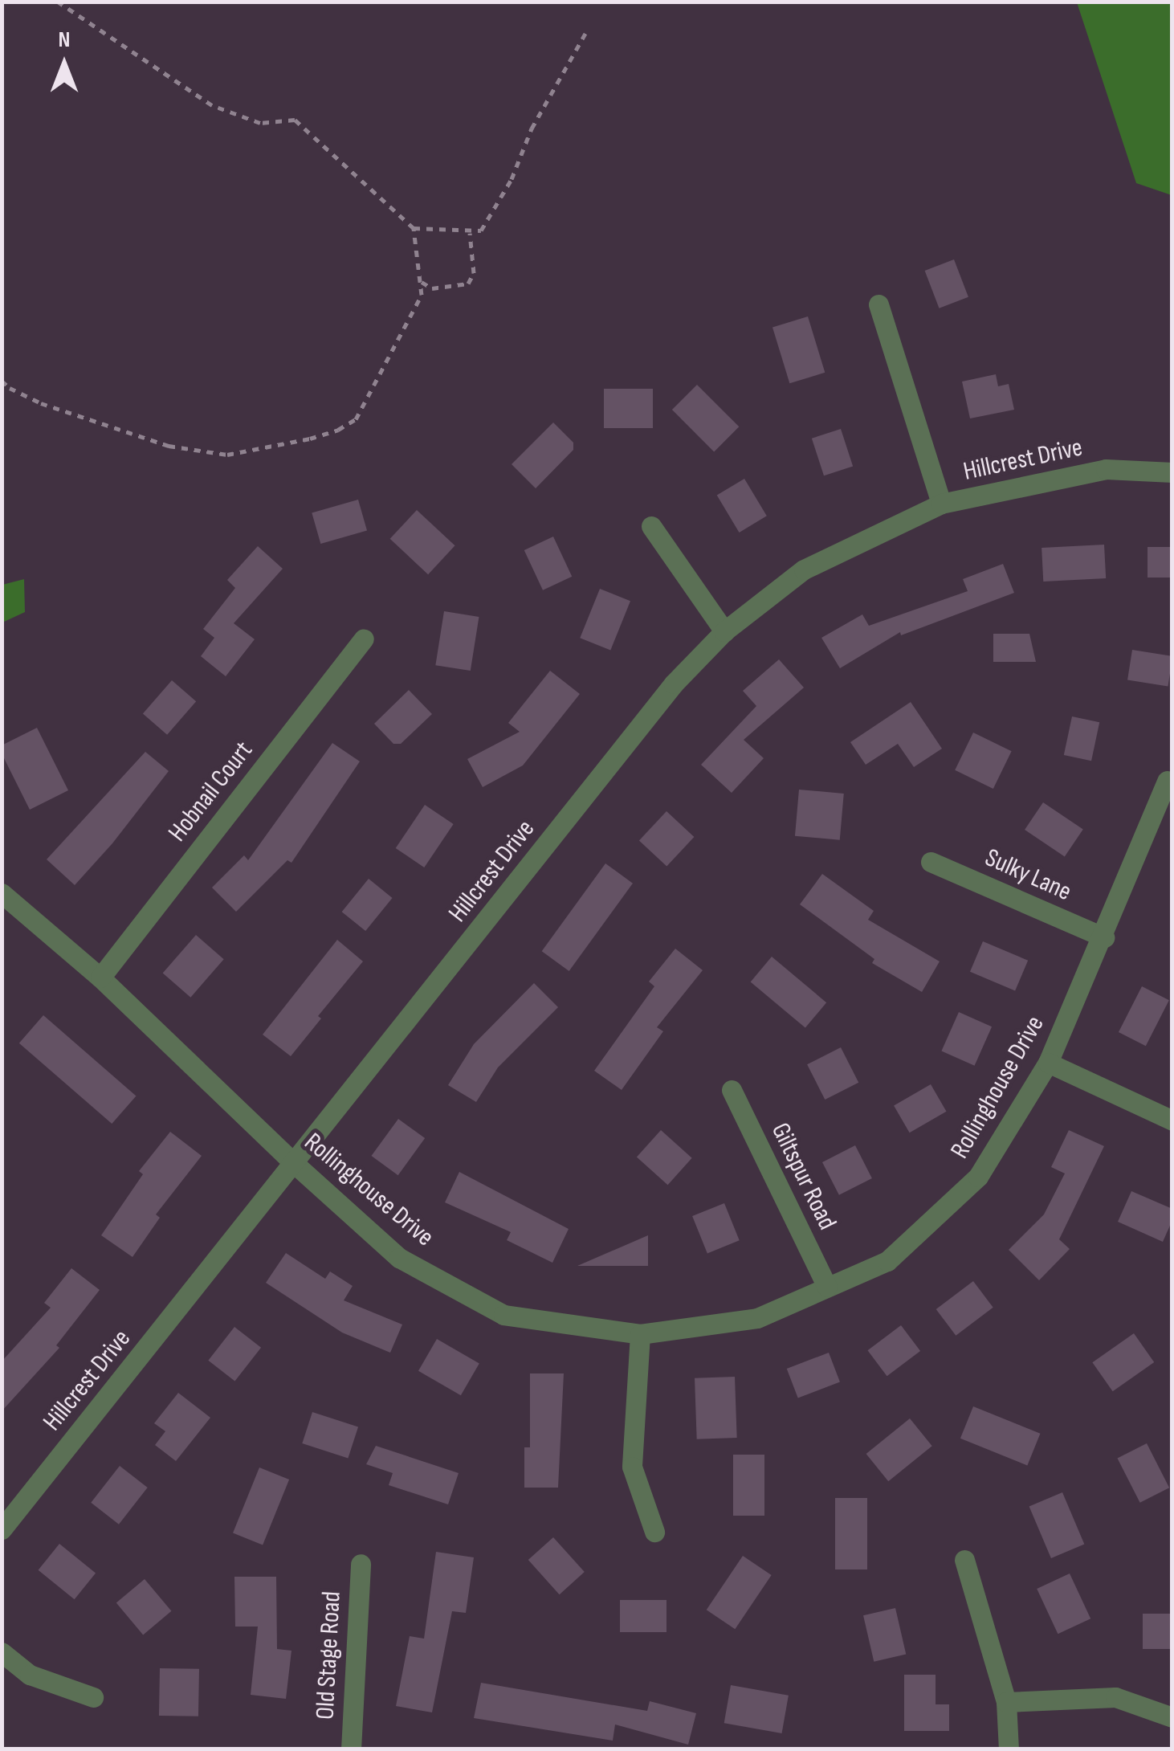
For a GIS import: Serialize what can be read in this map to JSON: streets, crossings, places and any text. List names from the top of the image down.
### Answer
{
  "streets": {
    "street": [
      "Hillcrest Drive",
      "Hobnail Court",
      "Sulky Lane",
      "Rollinghouse Drive",
      "Giltspur Road",
      "Old Stage Road"
    ]
  },
  "crossings": [
    ["Hillcrest Drive", "Rollinghouse Drive"],
    ["Hobnail Court", "Rollinghouse Drive"],
    ["Sulky Lane", "Rollinghouse Drive"],
    ["Rollinghouse Drive", "Giltspur Road"]
  ],
  "north": "top"
}
